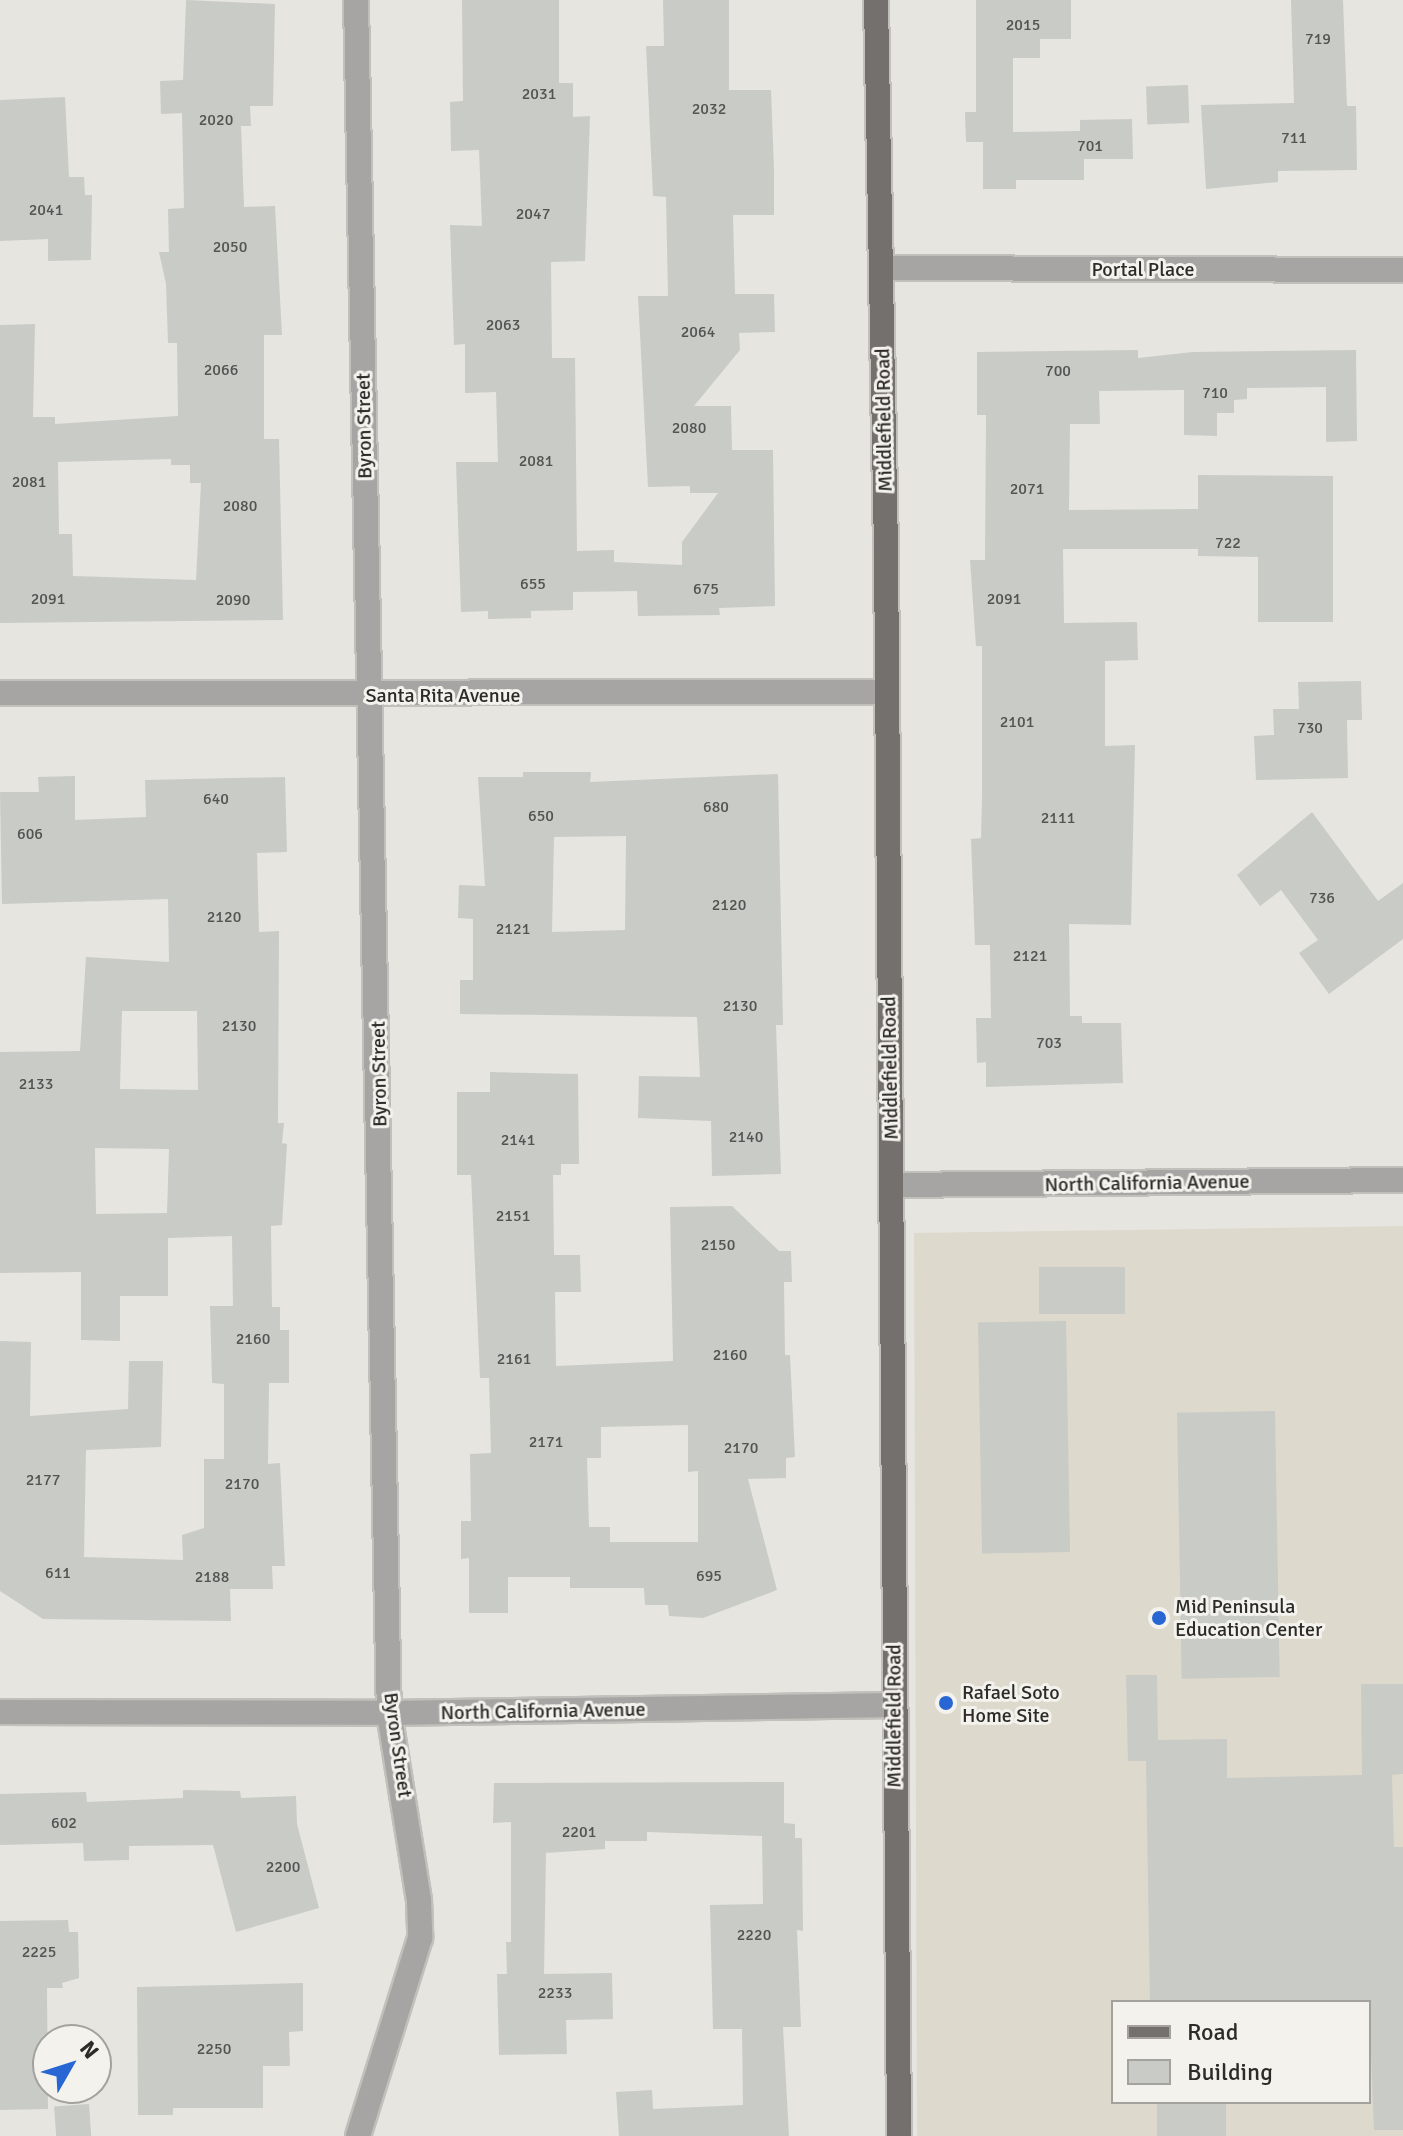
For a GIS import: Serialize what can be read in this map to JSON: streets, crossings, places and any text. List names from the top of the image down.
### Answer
{
  "streets": {
    "main road": ["Middlefield Road"],
    "street": [
      "Portal Place",
      "Byron Street",
      "Santa Rita Avenue",
      "North California Avenue"
    ]
  },
  "crossings": [
    ["Portal Place", "Middlefield Road"],
    ["Middlefield Road", "Santa Rita Avenue"],
    ["Middlefield Road", "North California Avenue"],
    ["Byron Street", "Santa Rita Avenue"],
    ["Byron Street", "North California Avenue"]
  ],
  "places": ["Mid Peninsula Education Center", "Rafael Soto Home Site"],
  "house_numbers": [
    "2015",
    "719",
    "2031",
    "2032",
    "2020",
    "711",
    "701",
    "2041",
    "2047",
    "2050",
    "2063",
    "2064",
    "2066",
    "700",
    "710",
    "2080",
    "2081",
    "2081",
    "2071",
    "2080",
    "722",
    "655",
    "675",
    "2091",
    "2091",
    "2090",
    "2101",
    "730",
    "640",
    "680",
    "650",
    "2111",
    "606",
    "736",
    "2120",
    "2120",
    "2121",
    "2121",
    "2130",
    "2130",
    "703",
    "2133",
    "2140",
    "2141",
    "2151",
    "2150",
    "2160",
    "2160",
    "2161",
    "2171",
    "2170",
    "2177",
    "2170",
    "611",
    "695",
    "2188",
    "602",
    "2201",
    "2200",
    "2220",
    "2225",
    "2233",
    "2250"
  ],
  "legend": ["Road", "Building"],
  "north": "top right"
}
